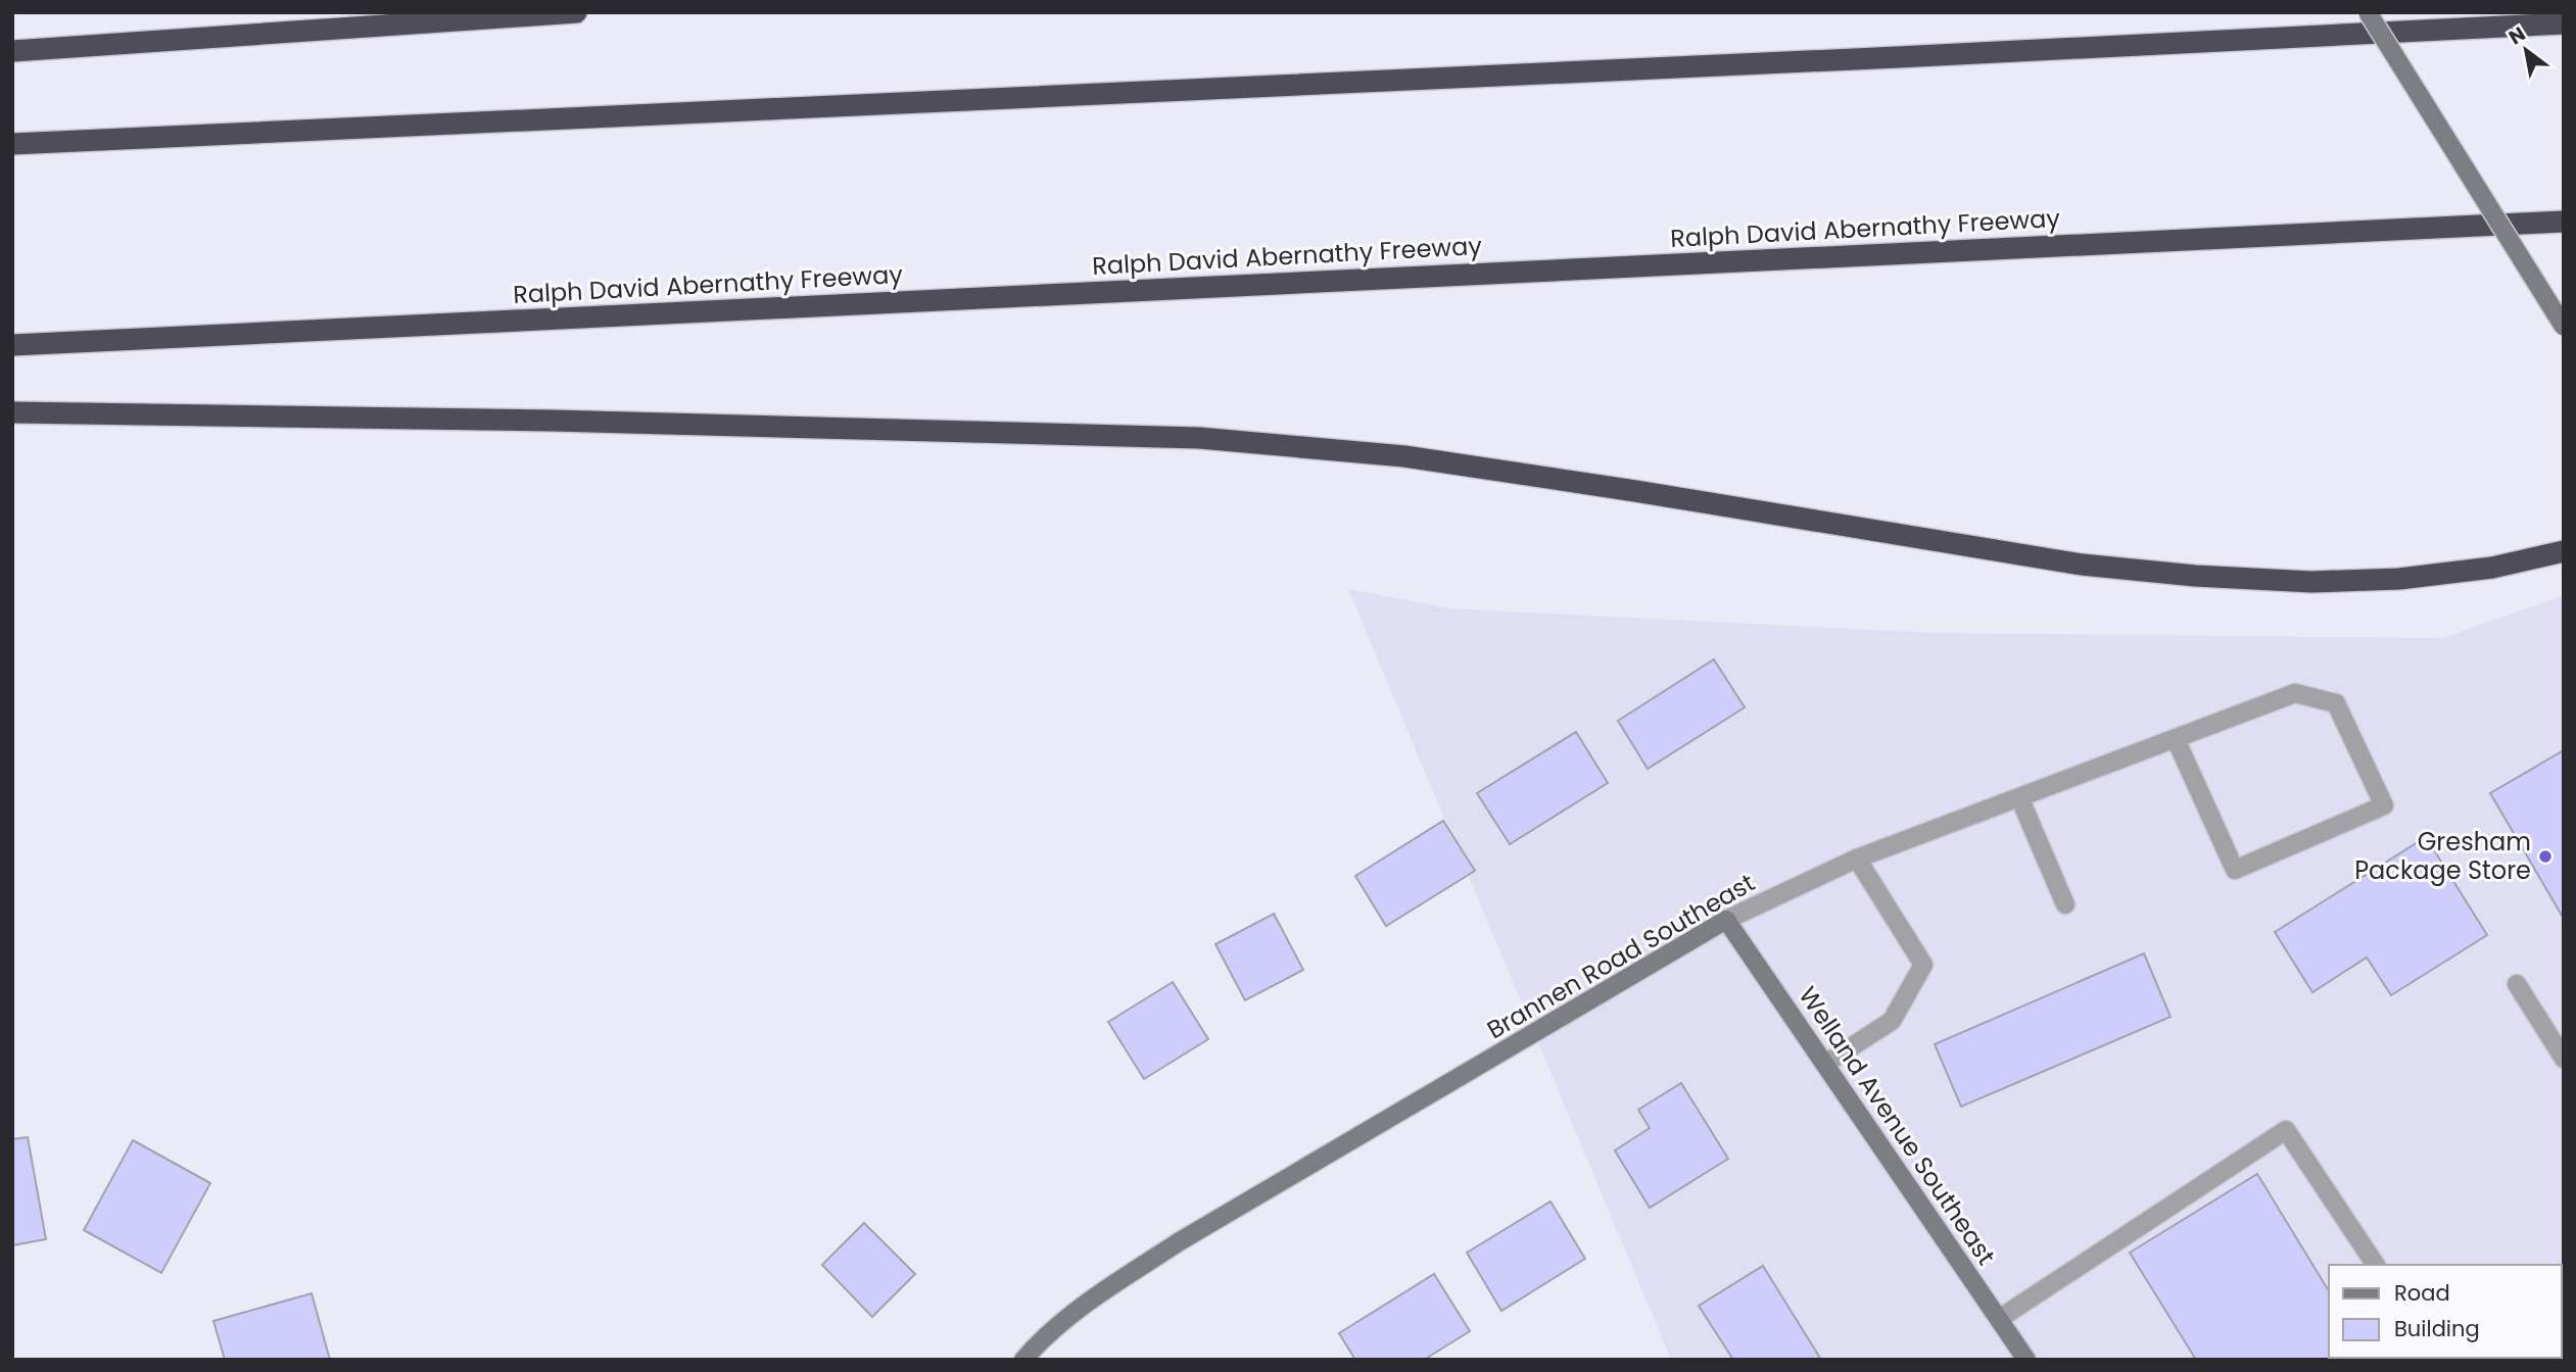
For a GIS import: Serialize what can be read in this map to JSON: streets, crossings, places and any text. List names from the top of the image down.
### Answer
{
  "streets": {
    "highway": ["Ralph David Abernathy Freeway"],
    "street": ["Brannen Road Southeast", "Welland Avenue Southeast"]
  },
  "crossings": [
    ["Brannen Road Southeast", "Welland Avenue Southeast"]
  ],
  "places": ["Gresham Package Store"],
  "legend": ["Road", "Building"],
  "north": "top left"
}
